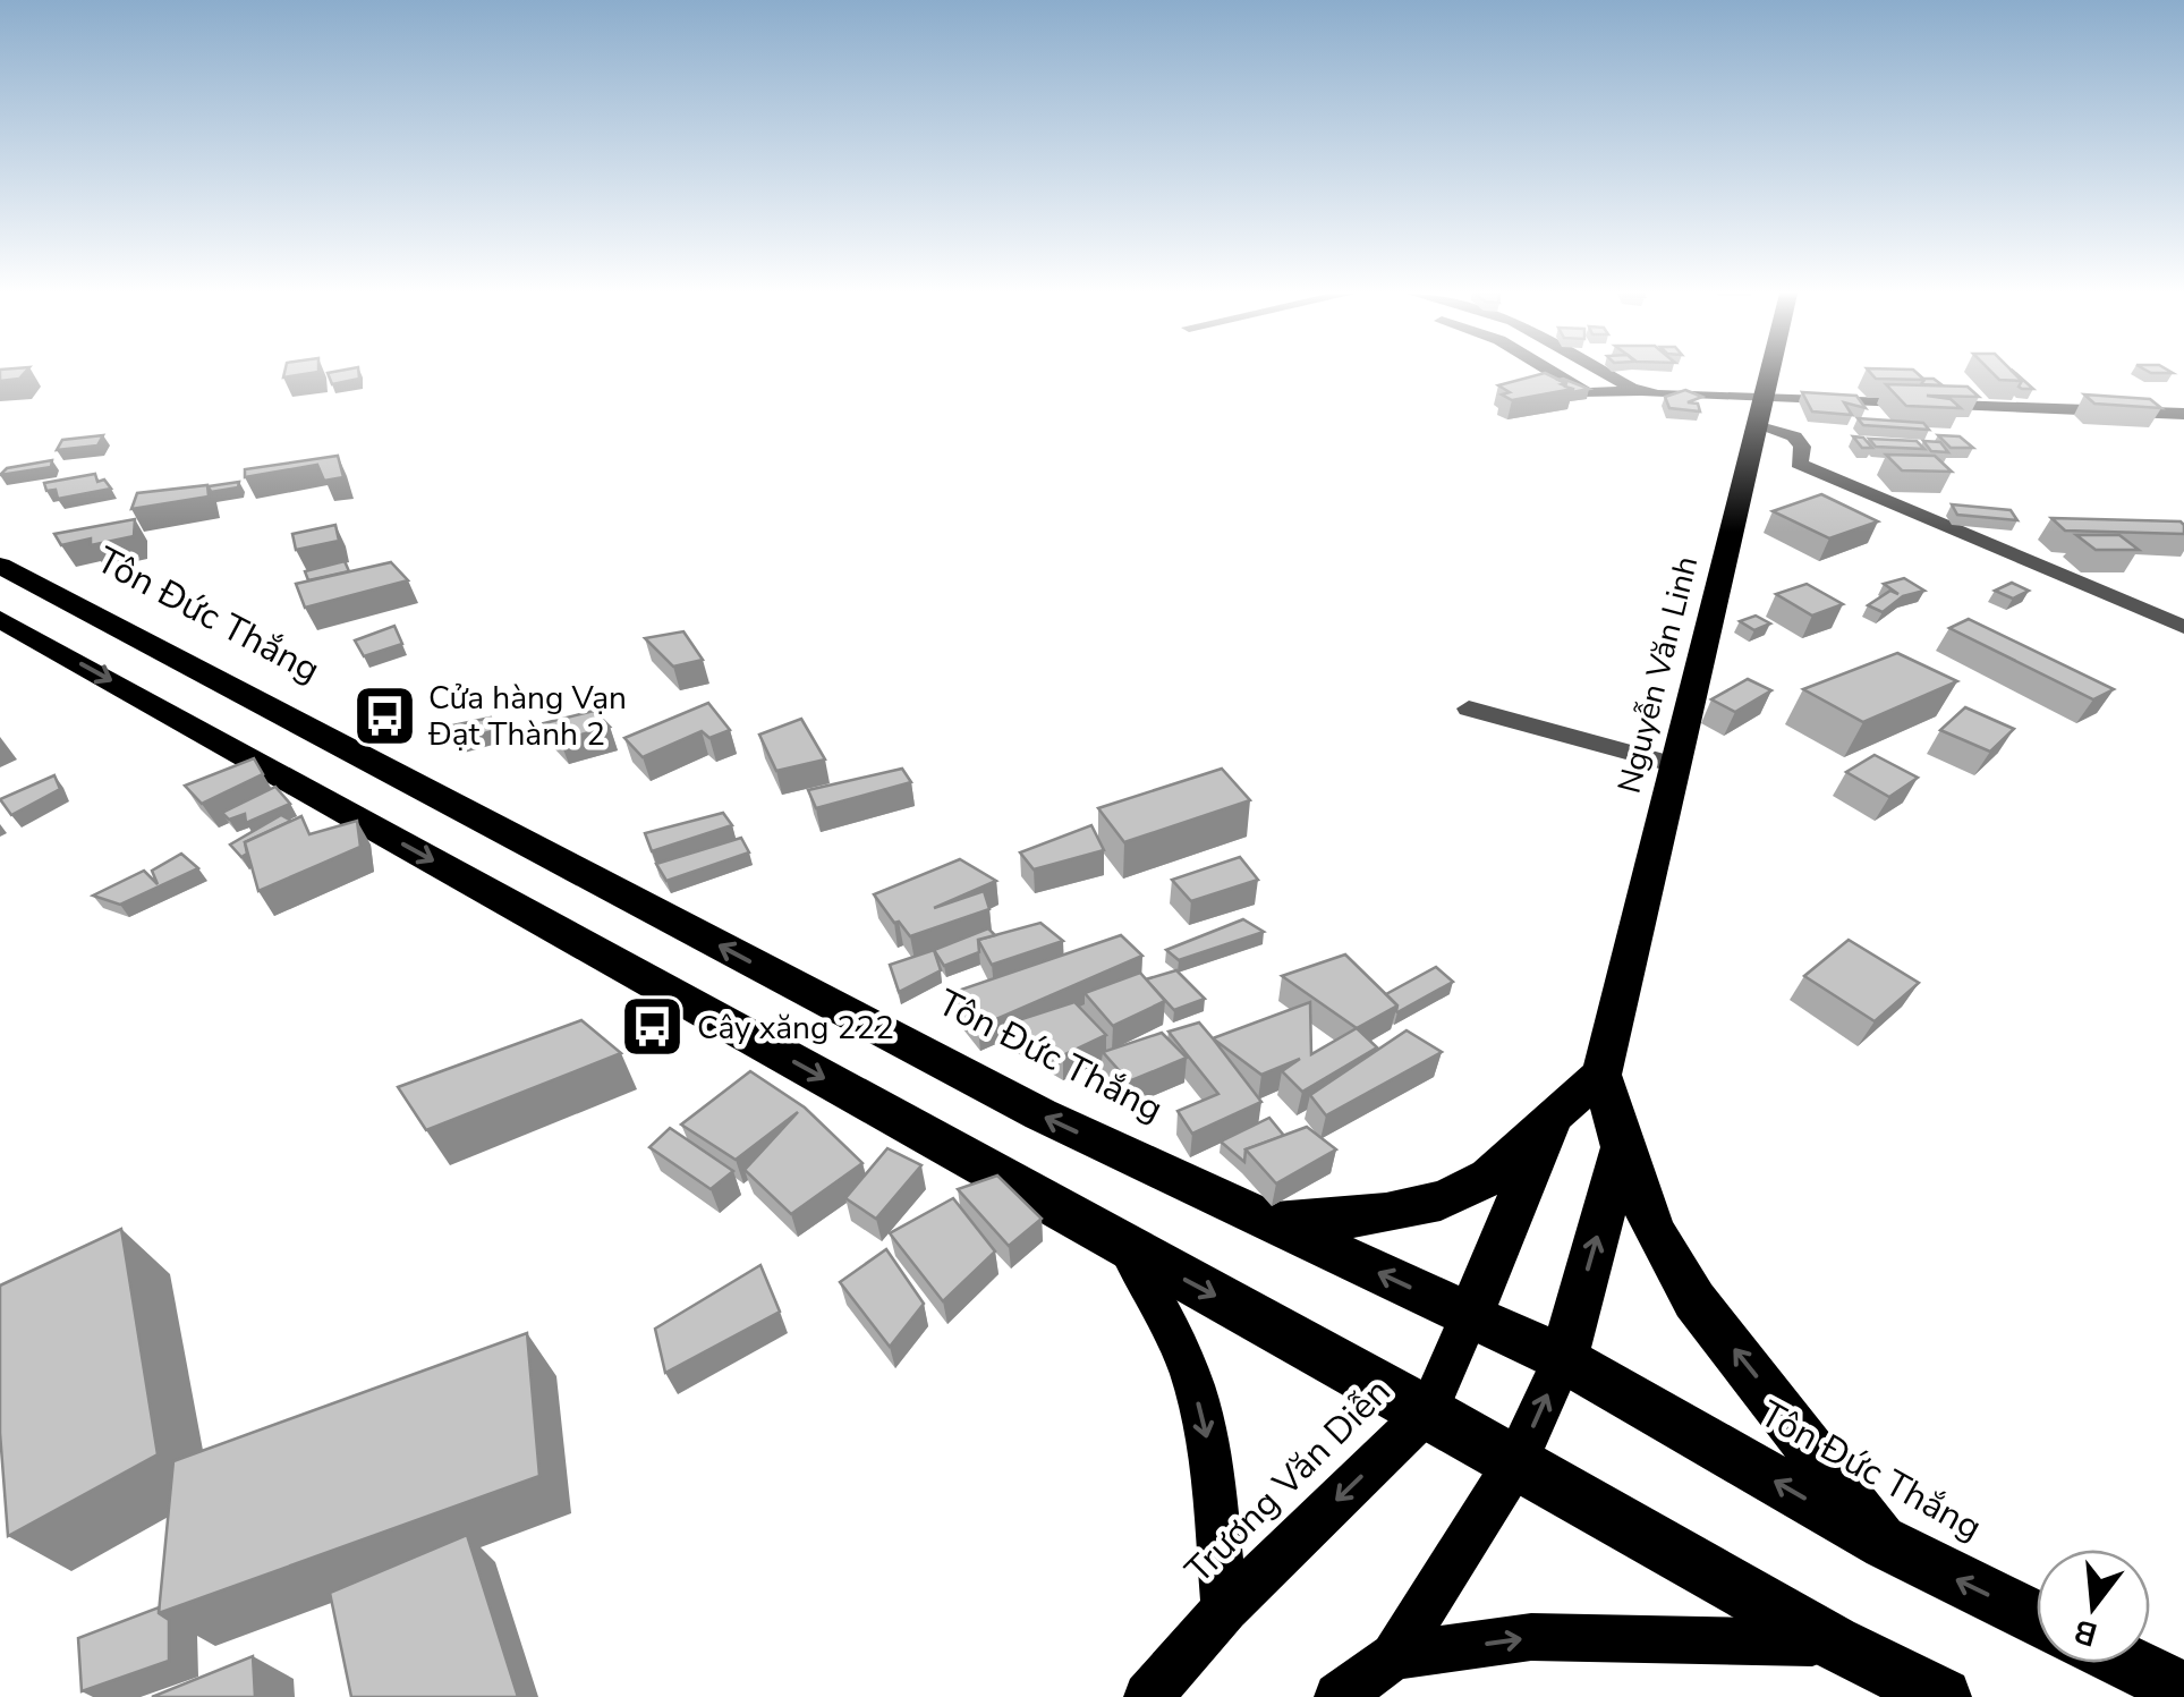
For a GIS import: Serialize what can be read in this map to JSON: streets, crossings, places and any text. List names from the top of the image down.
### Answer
{
  "streets": {
    "highway": ["Tôn Đức Thắng", "Nguyễn Văn Linh"],
    "main road": ["Trương Văn Diễn"]
  },
  "crossings": [
    ["Tôn Đức Thắng", "Trương Văn Diễn"]
  ],
  "places": {
    "bus stop": ["Cửa hàng Vạn Đạt Thành 2", "Cây xăng 222"]
  },
  "north": "bottom"
}
